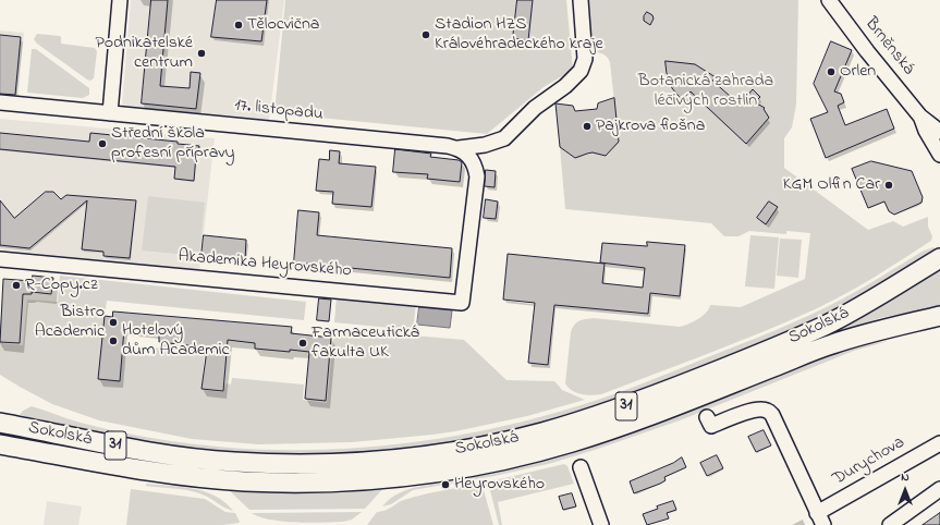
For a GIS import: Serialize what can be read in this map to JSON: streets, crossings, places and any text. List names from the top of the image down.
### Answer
{
  "streets": {
    "main road": ["Sokolská", "31"],
    "street": [
      "Brněnská",
      "17. listopadu",
      "Akademika Heyrovského",
      "Durychova"
    ]
  },
  "crossings": [
    ["17. listopadu", "Akademika Heyrovského"]
  ],
  "parks": ["Botanická zahrada léčivých rostlin"],
  "places": [
    "Tělocvična",
    "Stadion HZS Královéhradeckého kraje",
    "Podnikatelské centrum",
    "Orlen",
    "Pajkrova flošna",
    "Střední škola profesní přípravy",
    "KGM Olfin Car",
    "R-Copy.cz",
    "Bistro Academic",
    "Hotelový dům Academic",
    "Farmaceutická fakulta UK",
    "Heyrovského"
  ],
  "north": "top"
}
